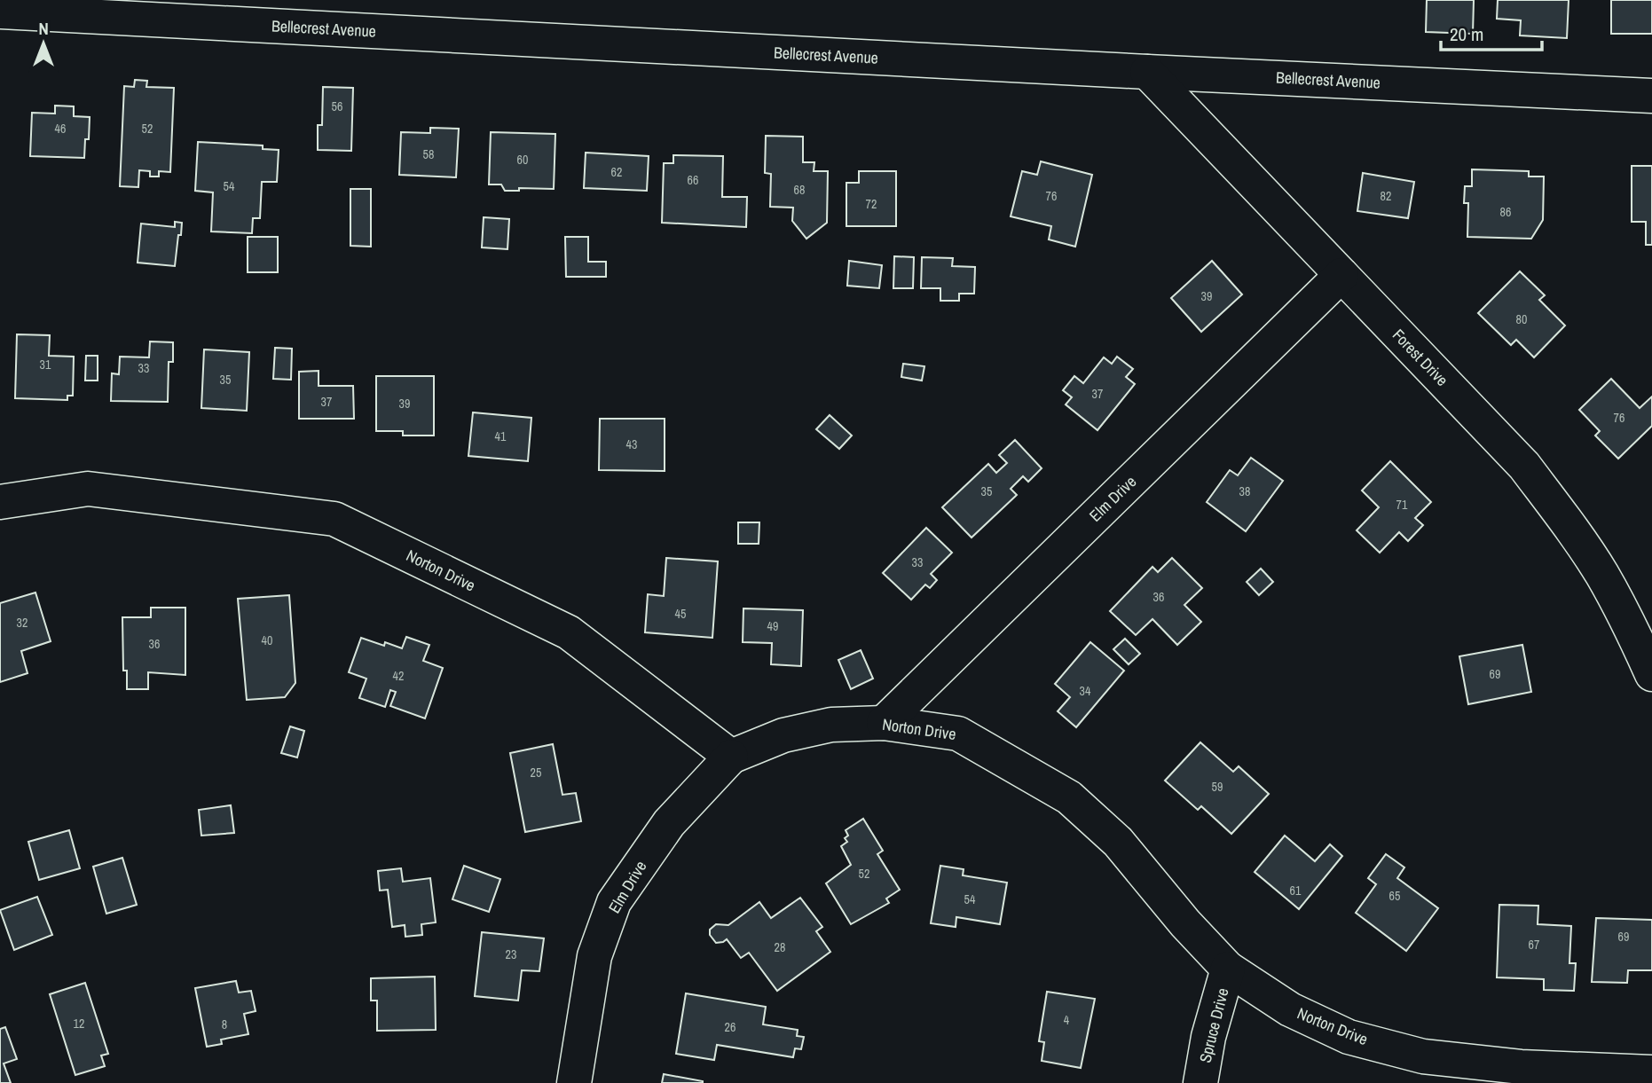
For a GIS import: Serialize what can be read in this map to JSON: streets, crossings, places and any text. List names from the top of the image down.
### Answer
{
  "streets": {
    "street": [
      "Bellecrest Avenue",
      "Forest Drive",
      "Elm Drive",
      "Norton Drive",
      "Spruce Drive"
    ]
  },
  "crossings": [
    ["Bellecrest Avenue", "Forest Drive"],
    ["Forest Drive", "Elm Drive"],
    ["Elm Drive", "Norton Drive"],
    ["Norton Drive", "Spruce Drive"]
  ],
  "house_numbers": [
    "56",
    "46",
    "52",
    "58",
    "60",
    "62",
    "66",
    "54",
    "68",
    "76",
    "82",
    "72",
    "86",
    "39",
    "80",
    "31",
    "33",
    "35",
    "37",
    "37",
    "39",
    "76",
    "41",
    "43",
    "35",
    "38",
    "71",
    "33",
    "36",
    "45",
    "32",
    "49",
    "40",
    "36",
    "69",
    "42",
    "34",
    "25",
    "59",
    "52",
    "61",
    "65",
    "54",
    "69",
    "67",
    "28",
    "23",
    "4",
    "12",
    "8",
    "26"
  ],
  "scale_bar": "20 m",
  "north": "top"
}
